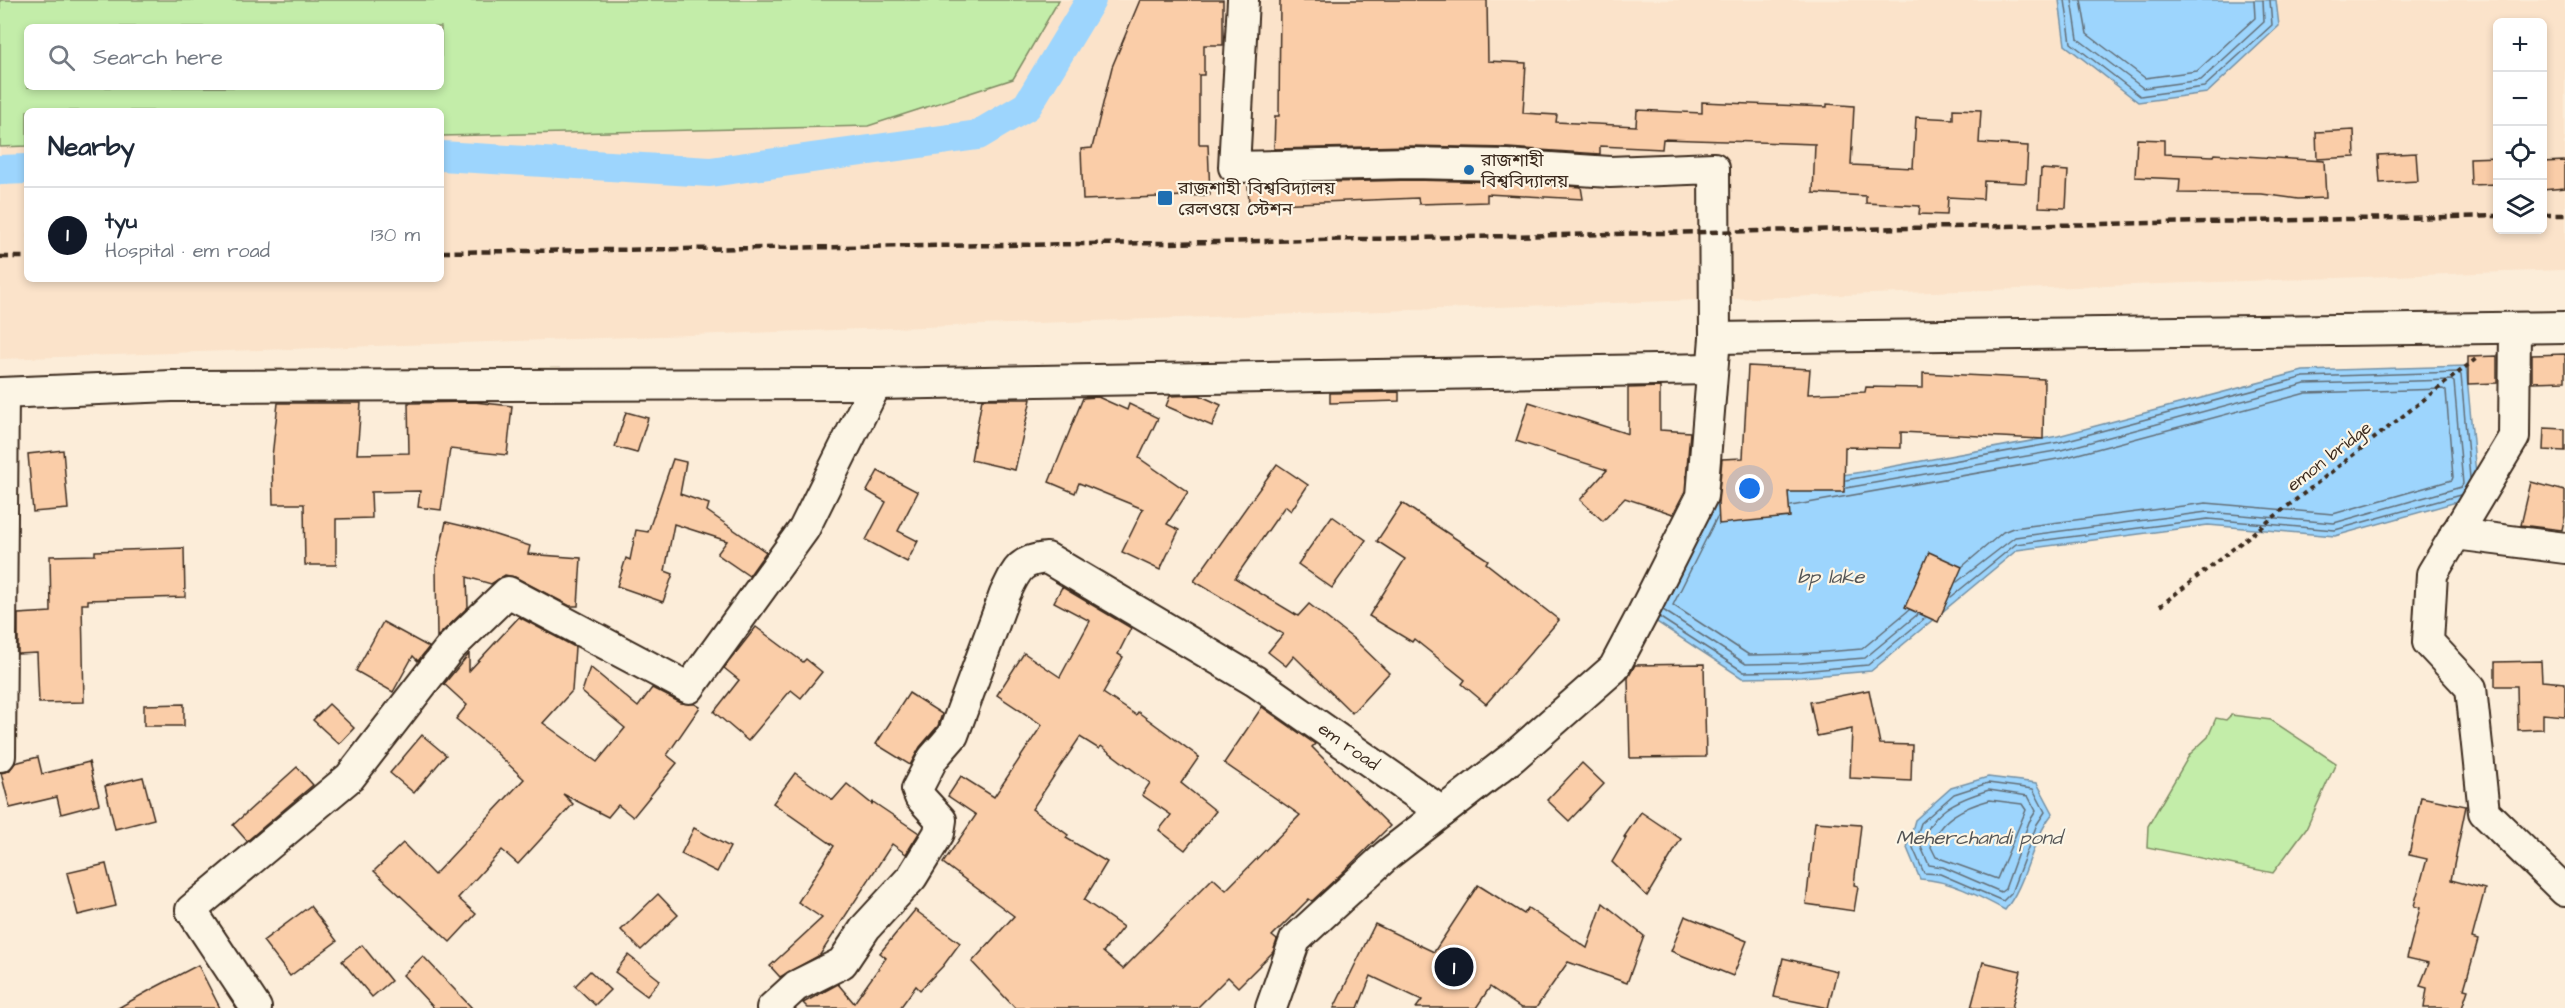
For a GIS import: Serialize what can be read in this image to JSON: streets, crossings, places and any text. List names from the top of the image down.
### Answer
{
  "streets": {
    "street": ["em road"],
    "path": ["emon bridge"]
  },
  "water": ["bp lake", "Meherchandi pond"],
  "places": {
    "other": ["রাজশাহী বিশ্ববিদ্যালয়"],
    "transit": ["রাজশাহী বিশ্ববিদ্যালয় রেলওয়ে স্টেশন"]
  },
  "page": {
    "map_buttons": ["+", "−"],
    "search": "Search here",
    "heading": "Nearby",
    "list": [
      {
        "mark": "1",
        "name": "tyu",
        "note": "Hospital · em road",
        "value": "130 m"
      }
    ],
    "pins": "1"
  }
}
